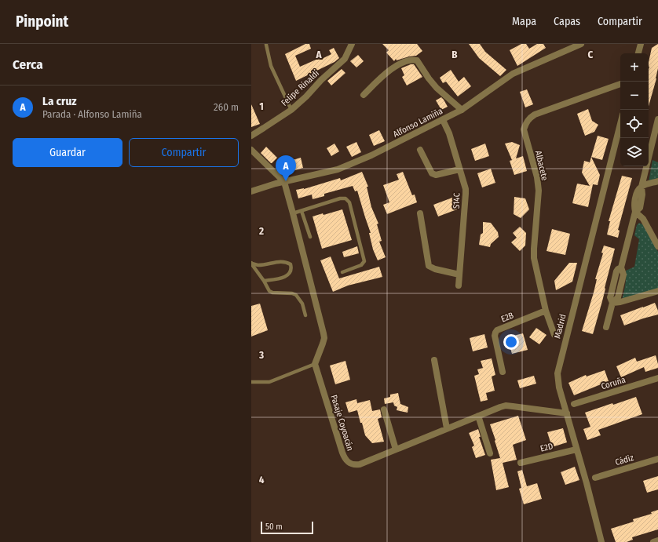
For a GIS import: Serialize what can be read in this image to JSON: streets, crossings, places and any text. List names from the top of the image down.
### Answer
{
  "streets": {
    "street": [
      "Felipe Rinaldi",
      "Alfonso Lamiña",
      "Albacete",
      "S14C",
      "E2B",
      "Madrid",
      "Coruña",
      "Pasaje Coyoacán",
      "E2D",
      "Cádiz"
    ]
  },
  "crossings": [
    ["Alfonso Lamiña", "S14C"],
    ["Albacete", "E2B"],
    ["Madrid", "Pasaje Coyoacán"],
    ["Madrid", "E2D"]
  ],
  "scale_bar": "50 m",
  "page": {
    "header": "Pinpoint",
    "nav": ["Mapa", "Capas", "Compartir"],
    "heading": "Cerca",
    "map_buttons": ["+", "−"],
    "list": [
      {
        "mark": "A",
        "name": "La cruz",
        "note": "Parada · Alfonso Lamiña",
        "value": "260 m"
      }
    ],
    "buttons": ["Guardar", "Compartir"],
    "pins": "A",
    "scale": "50 m"
  },
  "grid": {
    "columns": ["A", "B", "C"],
    "rows": [
      "1",
      "2",
      "3",
      "4"
    ]
  }
}
